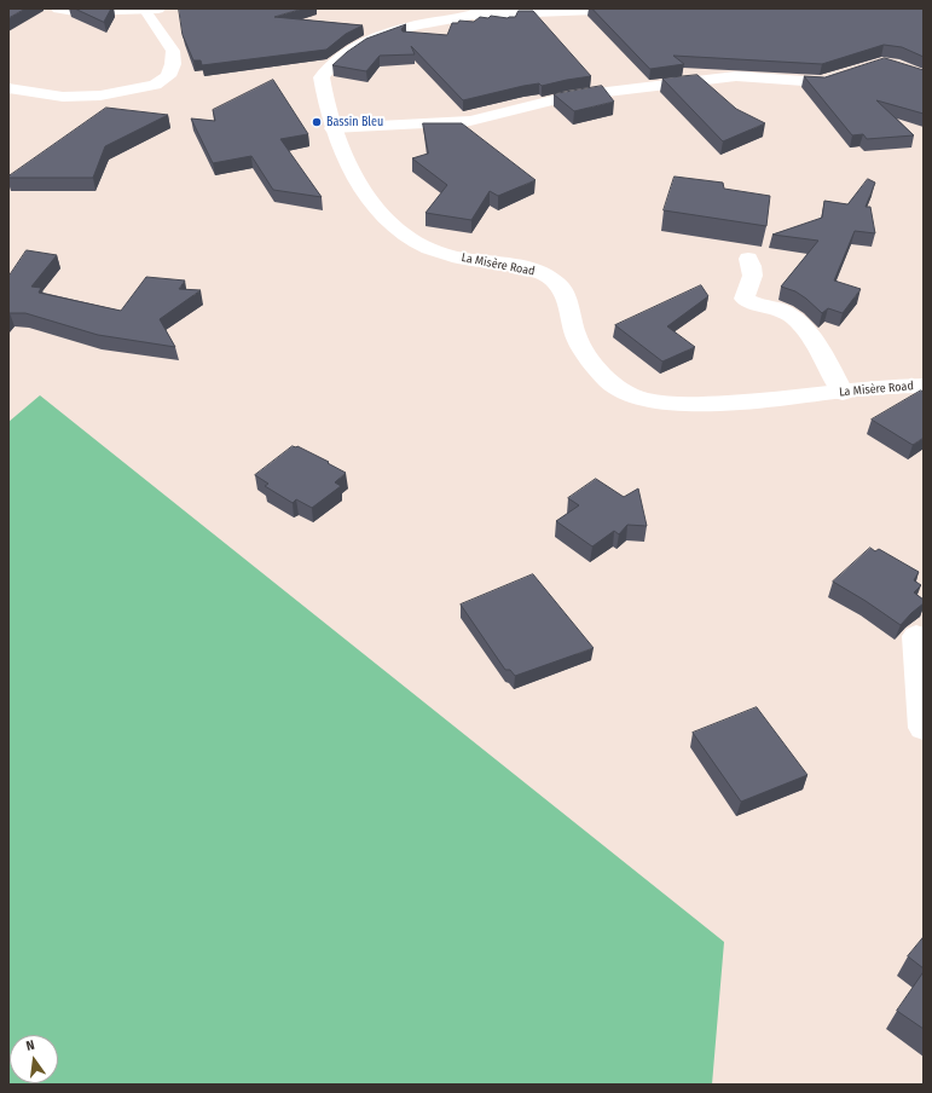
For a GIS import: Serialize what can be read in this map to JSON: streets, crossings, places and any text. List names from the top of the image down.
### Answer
{
  "streets": {
    "street": ["La Misère Road"]
  },
  "places": ["Bassin Bleu"],
  "north": "top"
}
